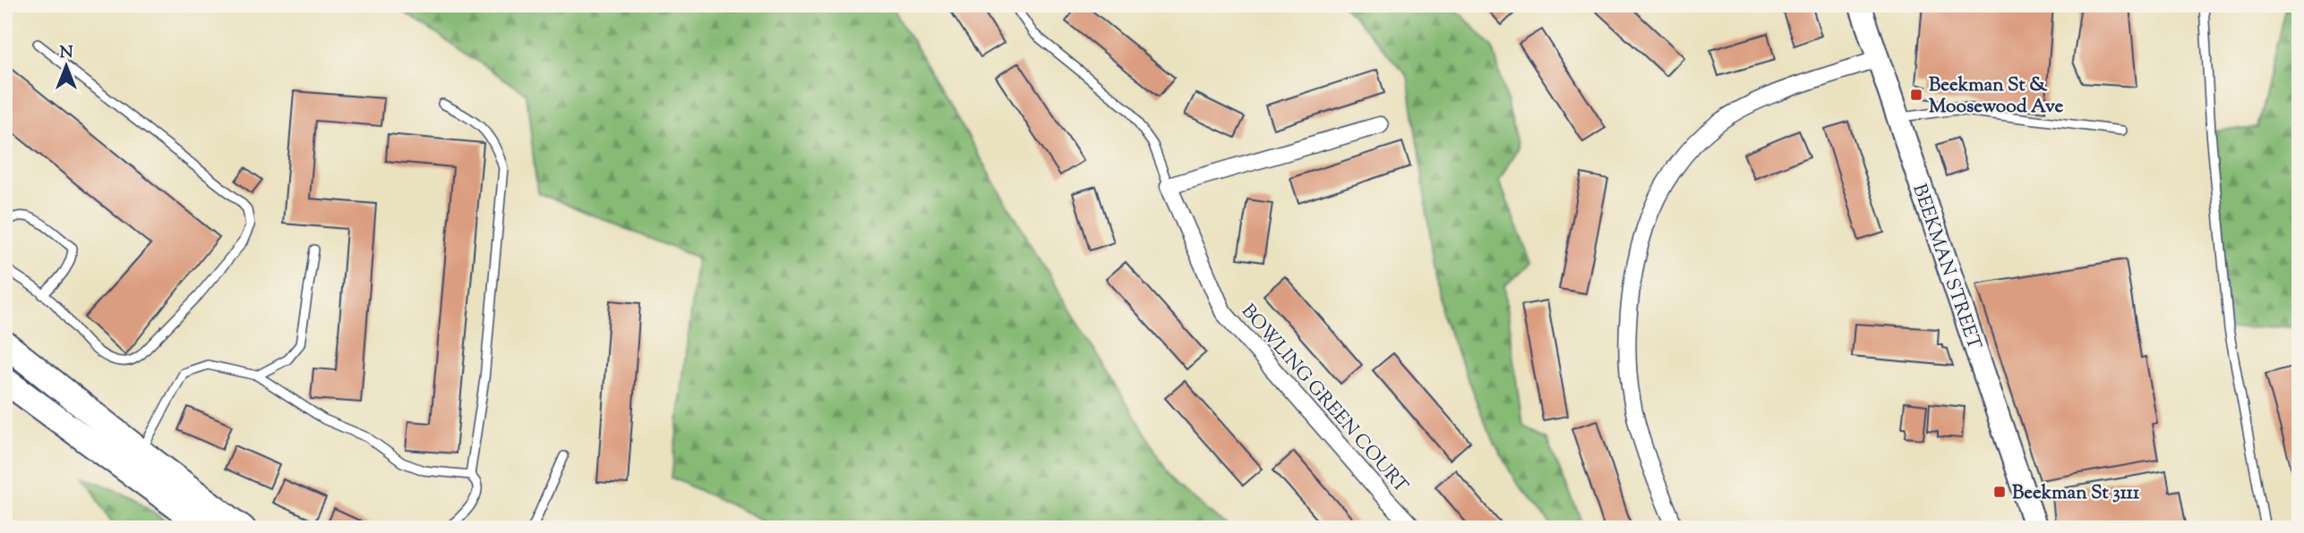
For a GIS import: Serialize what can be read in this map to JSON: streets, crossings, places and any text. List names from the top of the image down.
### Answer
{
  "streets": {
    "main road": ["BEEKMAN STREET"],
    "street": ["BOWLING GREEN COURT"]
  },
  "places": {
    "transit": ["Beekman St & Moosewood Ave", "Beekman St 3111"]
  },
  "north": "top"
}
